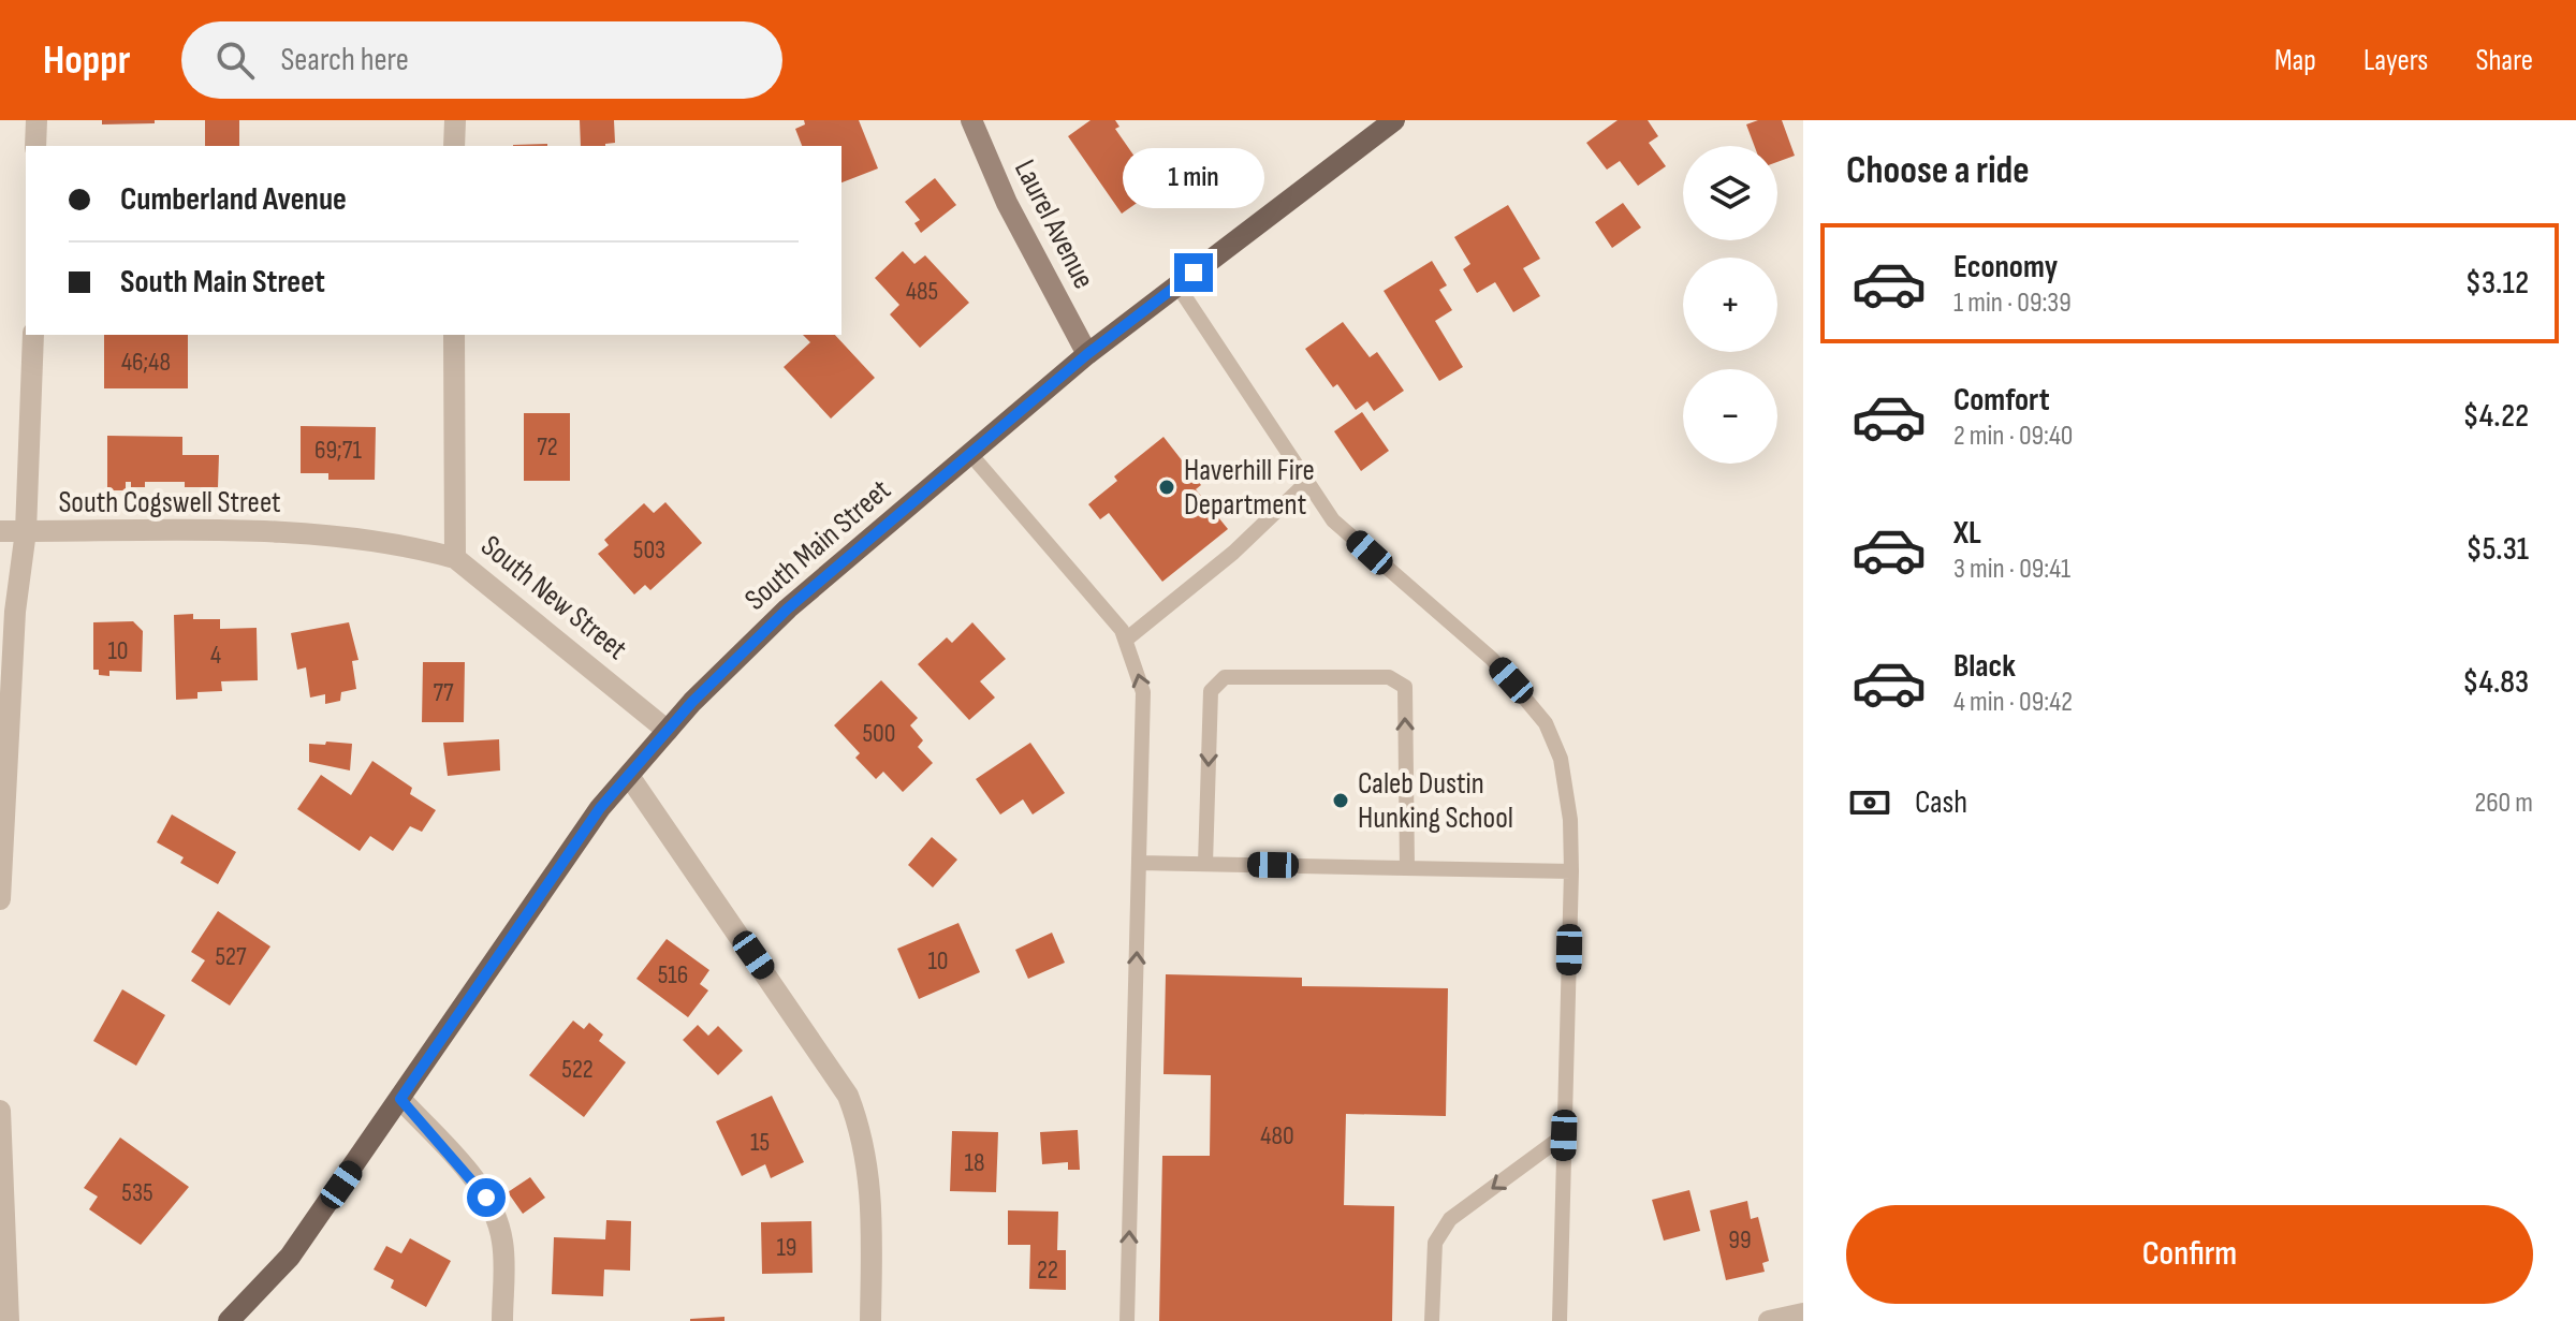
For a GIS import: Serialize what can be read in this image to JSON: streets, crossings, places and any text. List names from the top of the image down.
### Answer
{
  "streets": {
    "main road": ["Laurel Avenue", "South Main Street"],
    "street": ["South Cogswell Street", "South New Street"]
  },
  "crossings": [
    ["Laurel Avenue", "South Main Street"],
    ["South Cogswell Street", "South New Street"],
    ["South Main Street", "South New Street"]
  ],
  "places": ["Haverhill Fire Department", "Caleb Dustin Hunking School"],
  "house_numbers": [
    "485",
    "46;48",
    "72",
    "69;71",
    "503",
    "10",
    "4",
    "77",
    "500",
    "527",
    "10",
    "516",
    "522",
    "480",
    "15",
    "18",
    "535",
    "99",
    "19",
    "22"
  ],
  "page": {
    "header": "Hoppr",
    "search": "Search here",
    "nav": ["Map", "Layers", "Share"],
    "heading": "Choose a ride",
    "map_buttons": ["+", "−"],
    "banner": ["Cumberland Avenue", "South Main Street"],
    "bubble": "1 min",
    "list": [
      {
        "name": "Economy",
        "note": "1 min · 09:39",
        "value": "$3.12"
      },
      {
        "name": "Comfort",
        "note": "2 min · 09:40",
        "value": "$4.22"
      },
      {
        "name": "XL",
        "note": "3 min · 09:41",
        "value": "$5.31"
      },
      {
        "name": "Black",
        "note": "4 min · 09:42",
        "value": "$4.83"
      }
    ],
    "pay": ["Cash", "260 m"],
    "buttons": "Confirm"
  }
}
